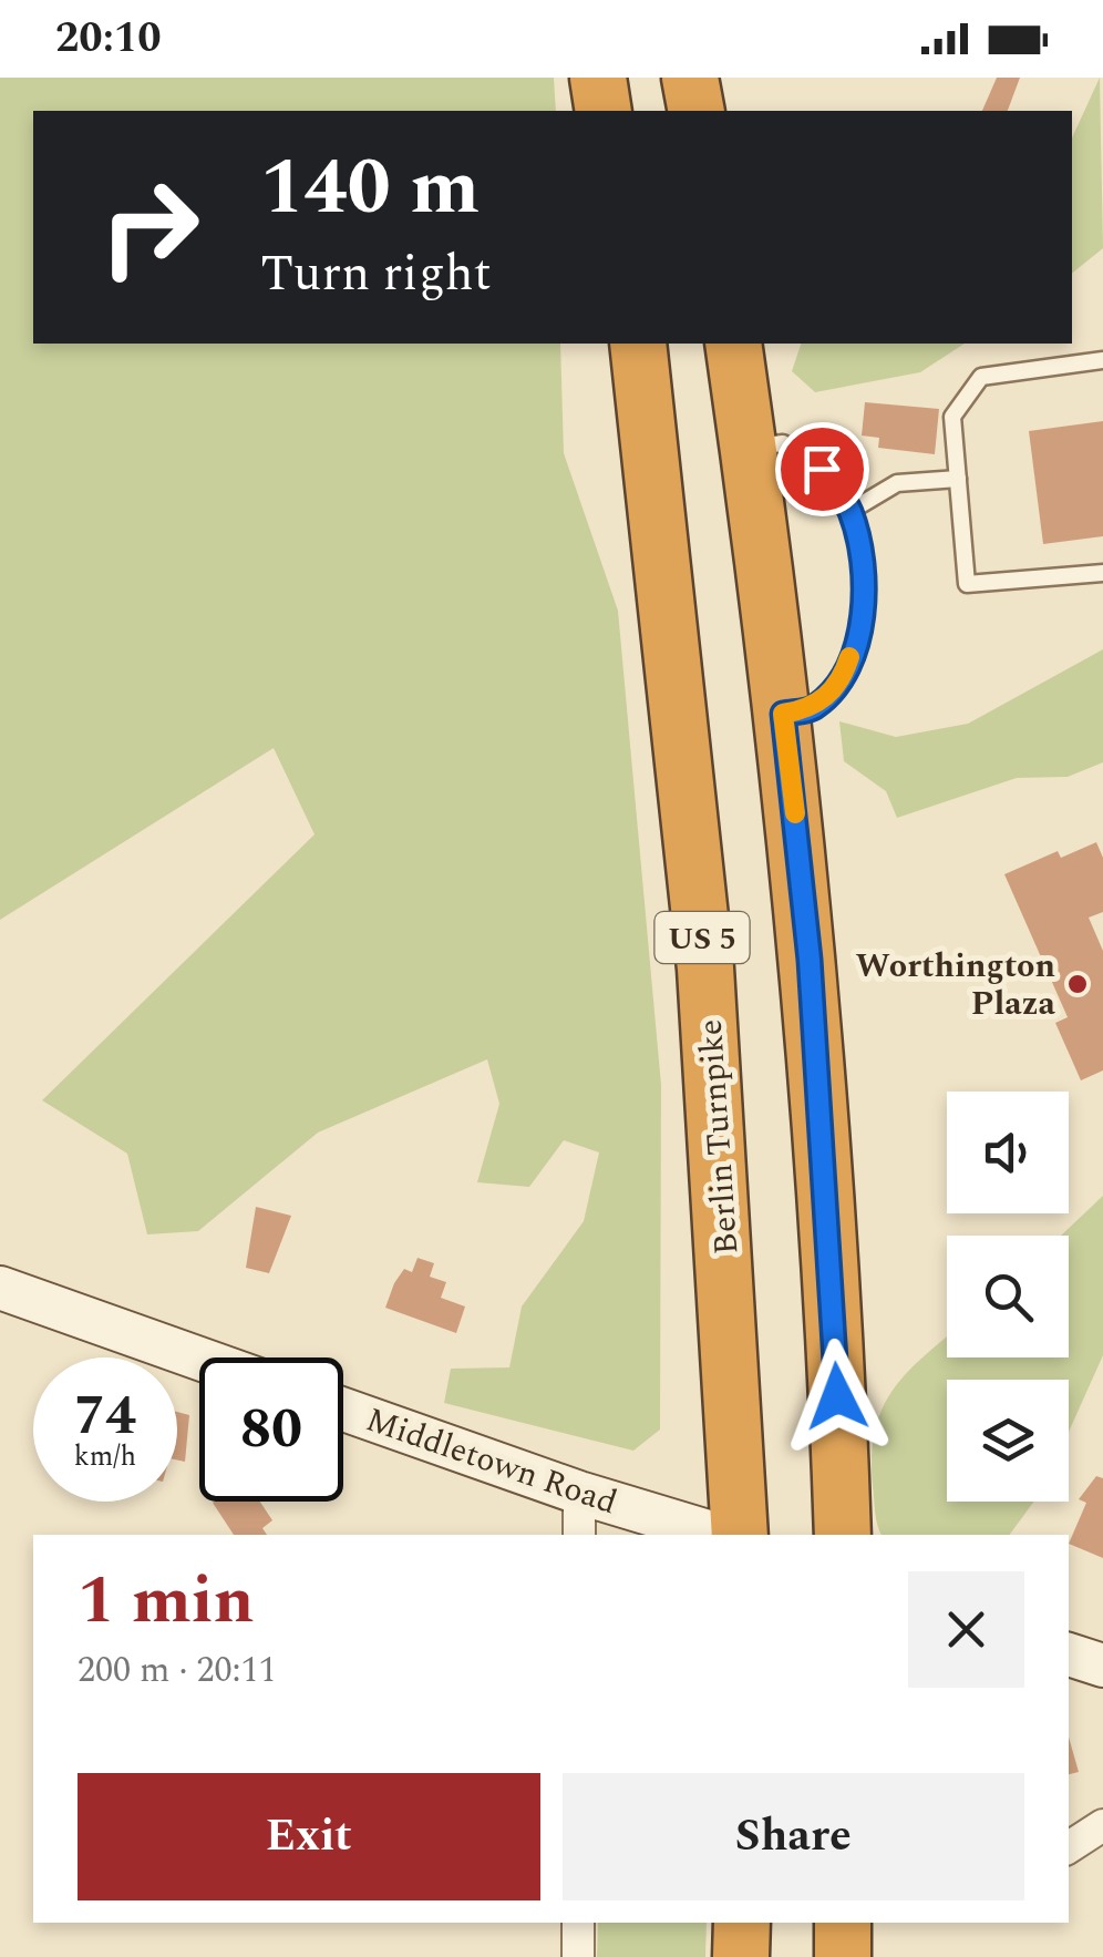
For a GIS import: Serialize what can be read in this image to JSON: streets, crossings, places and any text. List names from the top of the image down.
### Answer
{
  "streets": {
    "highway": ["US 5", "Berlin Turnpike"],
    "main road": ["Middletown Road"]
  },
  "places": ["Worthington Plaza"],
  "page": {
    "status": "20:10",
    "turn": ["140 m", "Turn right"],
    "speed": "74 km/h",
    "limit": "80",
    "heading": ["1 min", "200 m · 20:11"],
    "buttons": ["Exit", "Share"]
  }
}
